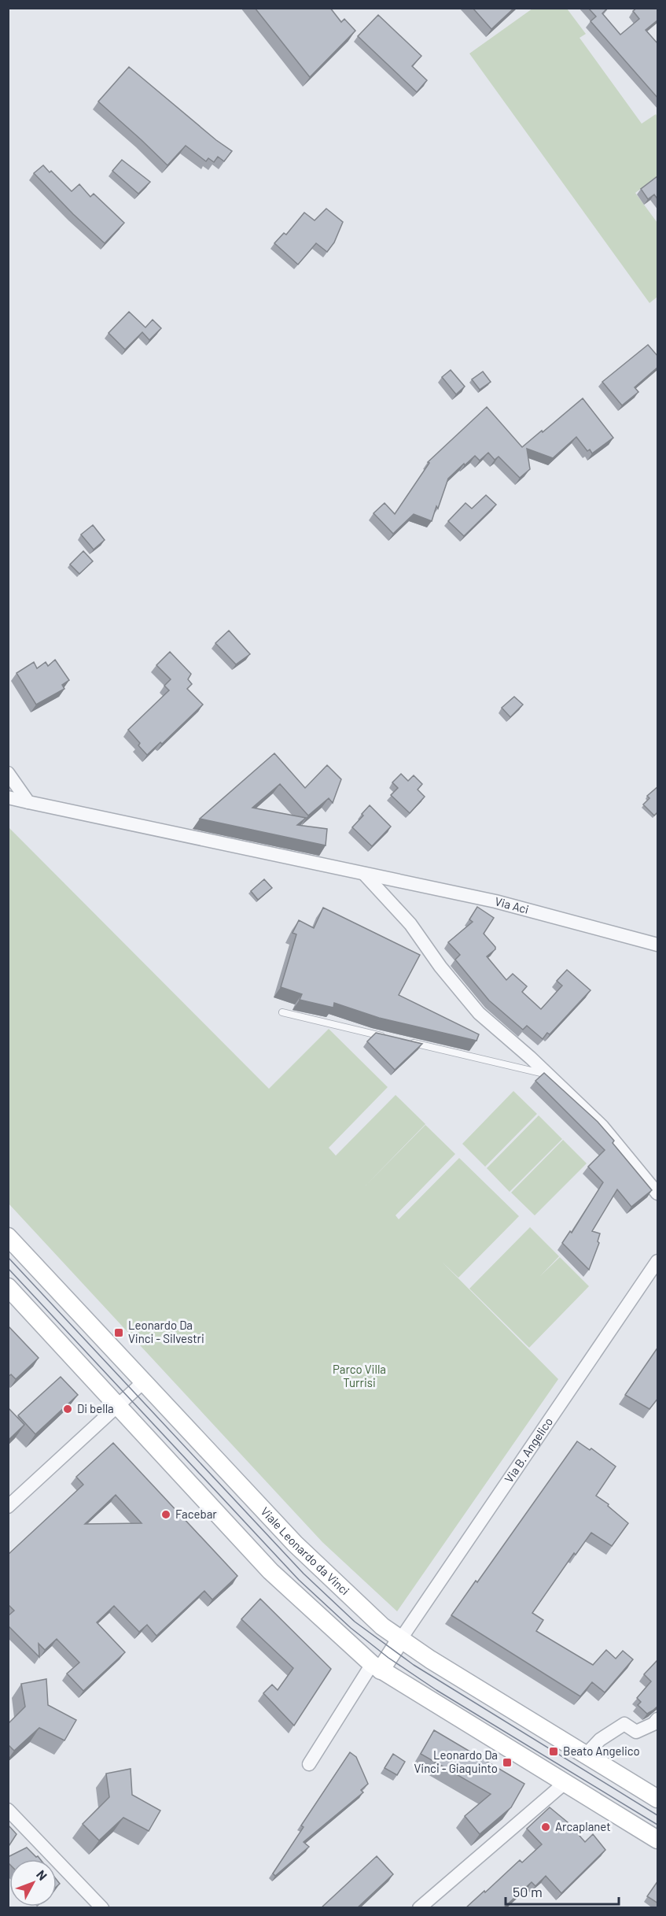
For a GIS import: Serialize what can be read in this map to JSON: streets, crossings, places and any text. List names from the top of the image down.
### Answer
{
  "streets": {
    "street": ["Via Aci", "Via B. Angelico", "Viale Leonardo da Vinci"]
  },
  "crossings": [
    ["Via B. Angelico", "Viale Leonardo da Vinci"]
  ],
  "parks": ["Parco Villa Turrisi"],
  "places": {
    "transit": ["Leonardo Da Vinci - Silvestri", "Beato Angelico", "Leonardo Da Vinci - Giaquinto"],
    "other": ["Di bella", "Facebar", "Arcaplanet"]
  },
  "scale_bar": "50 m",
  "north": "top right"
}
